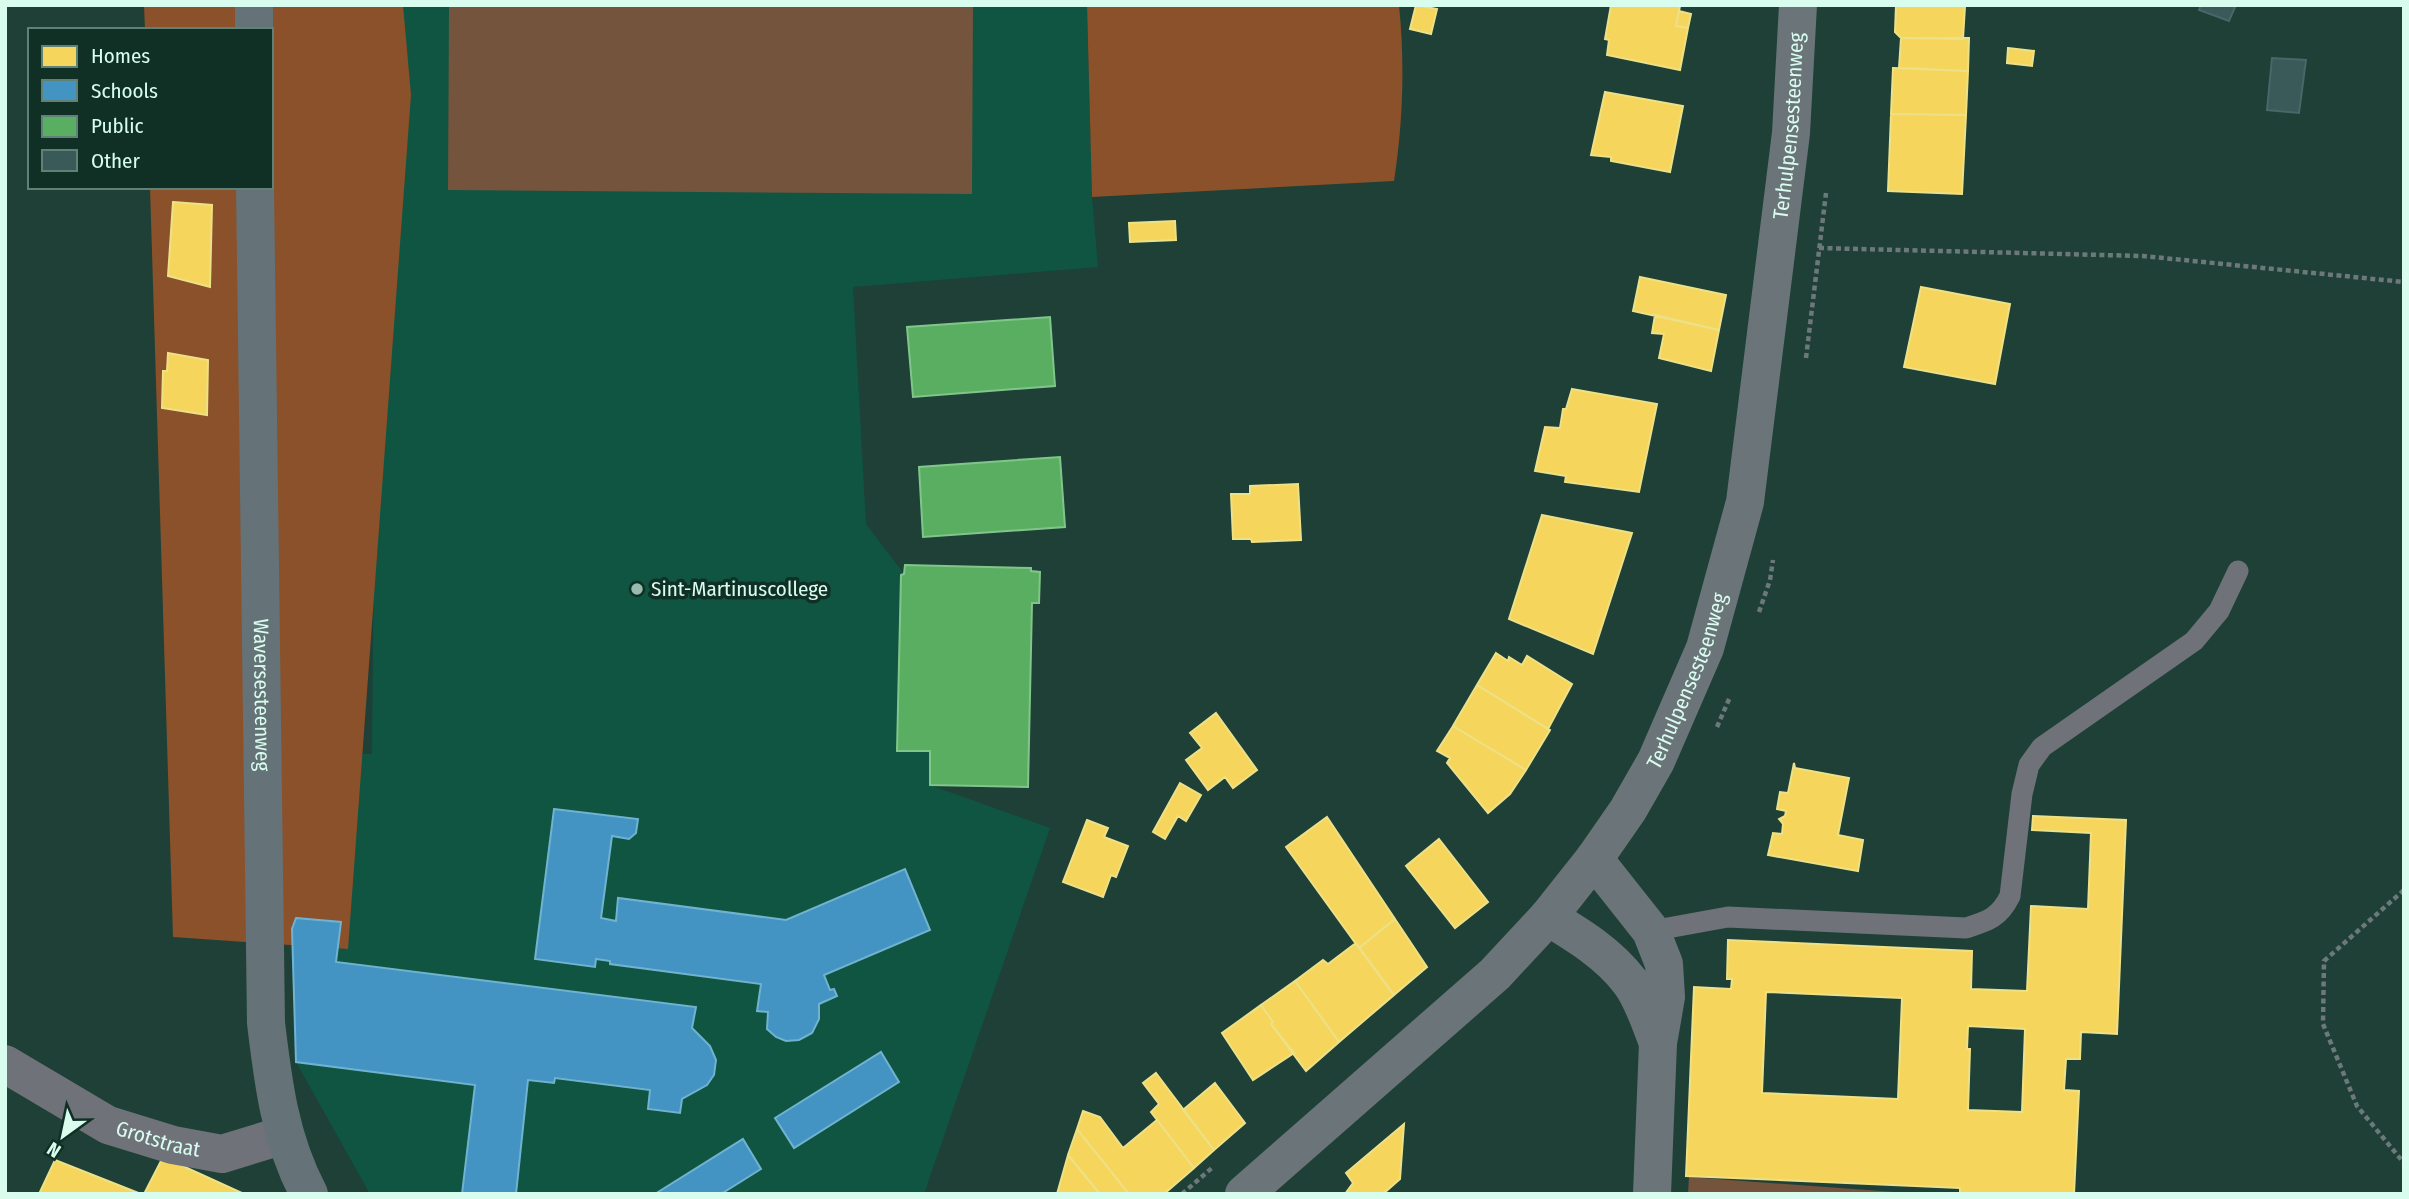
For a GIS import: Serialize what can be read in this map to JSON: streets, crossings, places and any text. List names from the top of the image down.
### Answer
{
  "streets": {
    "main road": ["Terhulpensesteenweg", "Waversesteenweg"],
    "street": ["Grotstraat"]
  },
  "crossings": [
    ["Waversesteenweg", "Grotstraat"]
  ],
  "places": ["Sint-Martinuscollege"],
  "legend": [
    "Homes",
    "Schools",
    "Public",
    "Other"
  ],
  "north": "bottom left"
}
